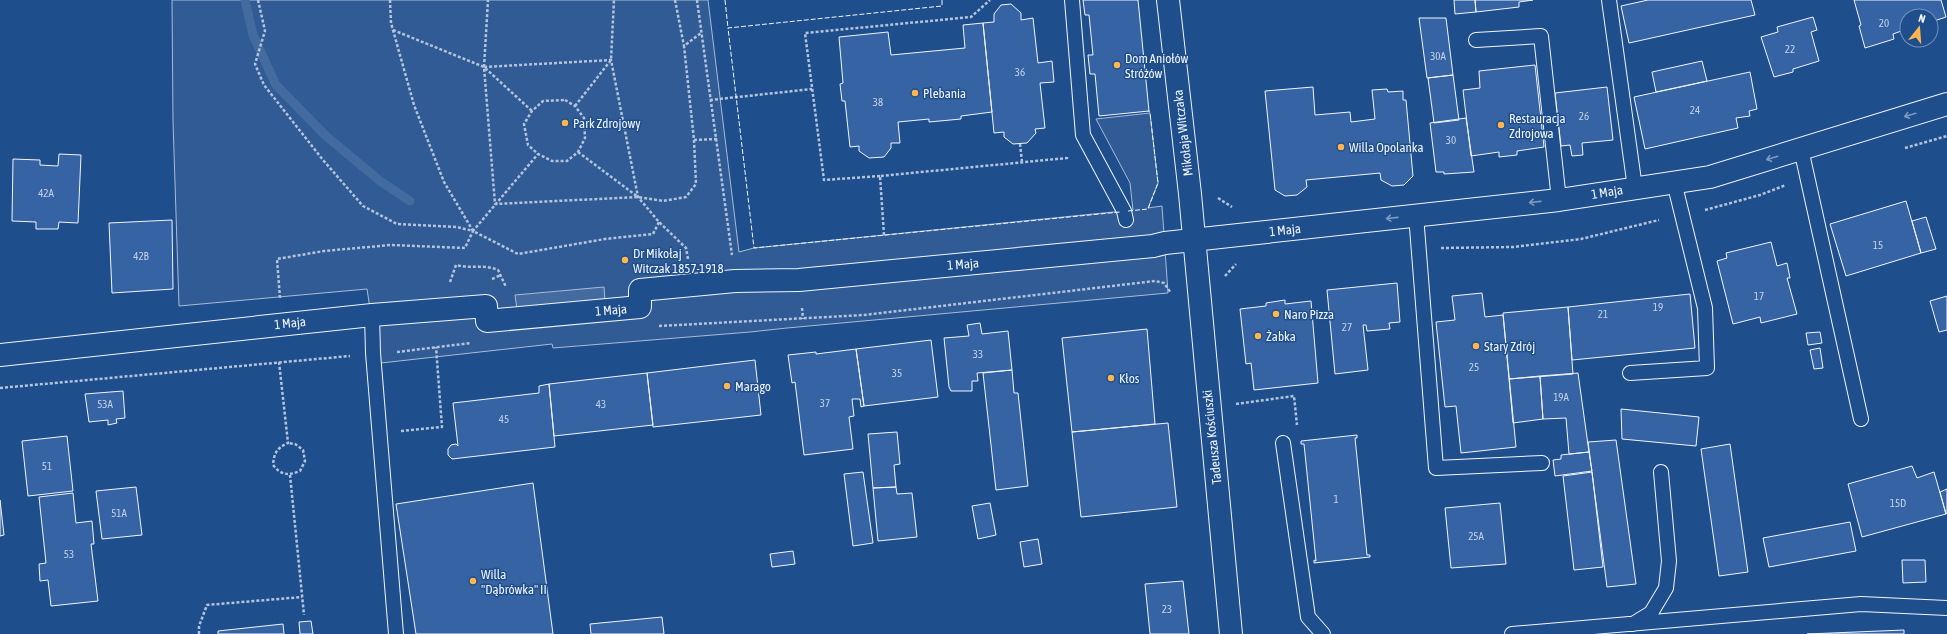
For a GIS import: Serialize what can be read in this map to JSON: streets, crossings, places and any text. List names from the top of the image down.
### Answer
{
  "streets": {
    "street": ["Mikołaja Witczaka", "1 Maja", "Tadeusza Kościuszki"]
  },
  "crossings": [
    ["Mikołaja Witczaka", "1 Maja"],
    ["Mikołaja Witczaka", "Tadeusza Kościuszki"],
    ["1 Maja", "Tadeusza Kościuszki"]
  ],
  "places": [
    "Dom Aniołów Stróżów",
    "Plebania",
    "Park Zdrojowy",
    "Restauracja Zdrojowa",
    "Willa Opolanka",
    "Dr Mikołaj Witczak 1857-1918",
    "Naro Pizza",
    "Żabka",
    "Stary Zdrój",
    "Kłos",
    "Marago",
    "Willa \"Dąbrówka\" II"
  ],
  "house_numbers": [
    "20",
    "22",
    "30A",
    "36",
    "38",
    "24",
    "26",
    "30",
    "42A",
    "15",
    "42B",
    "17",
    "19",
    "21",
    "27",
    "33",
    "25",
    "35",
    "19A",
    "37",
    "53A",
    "43",
    "45",
    "51",
    "1",
    "15D",
    "51A",
    "25A",
    "53",
    "23"
  ],
  "north": "top"
}
